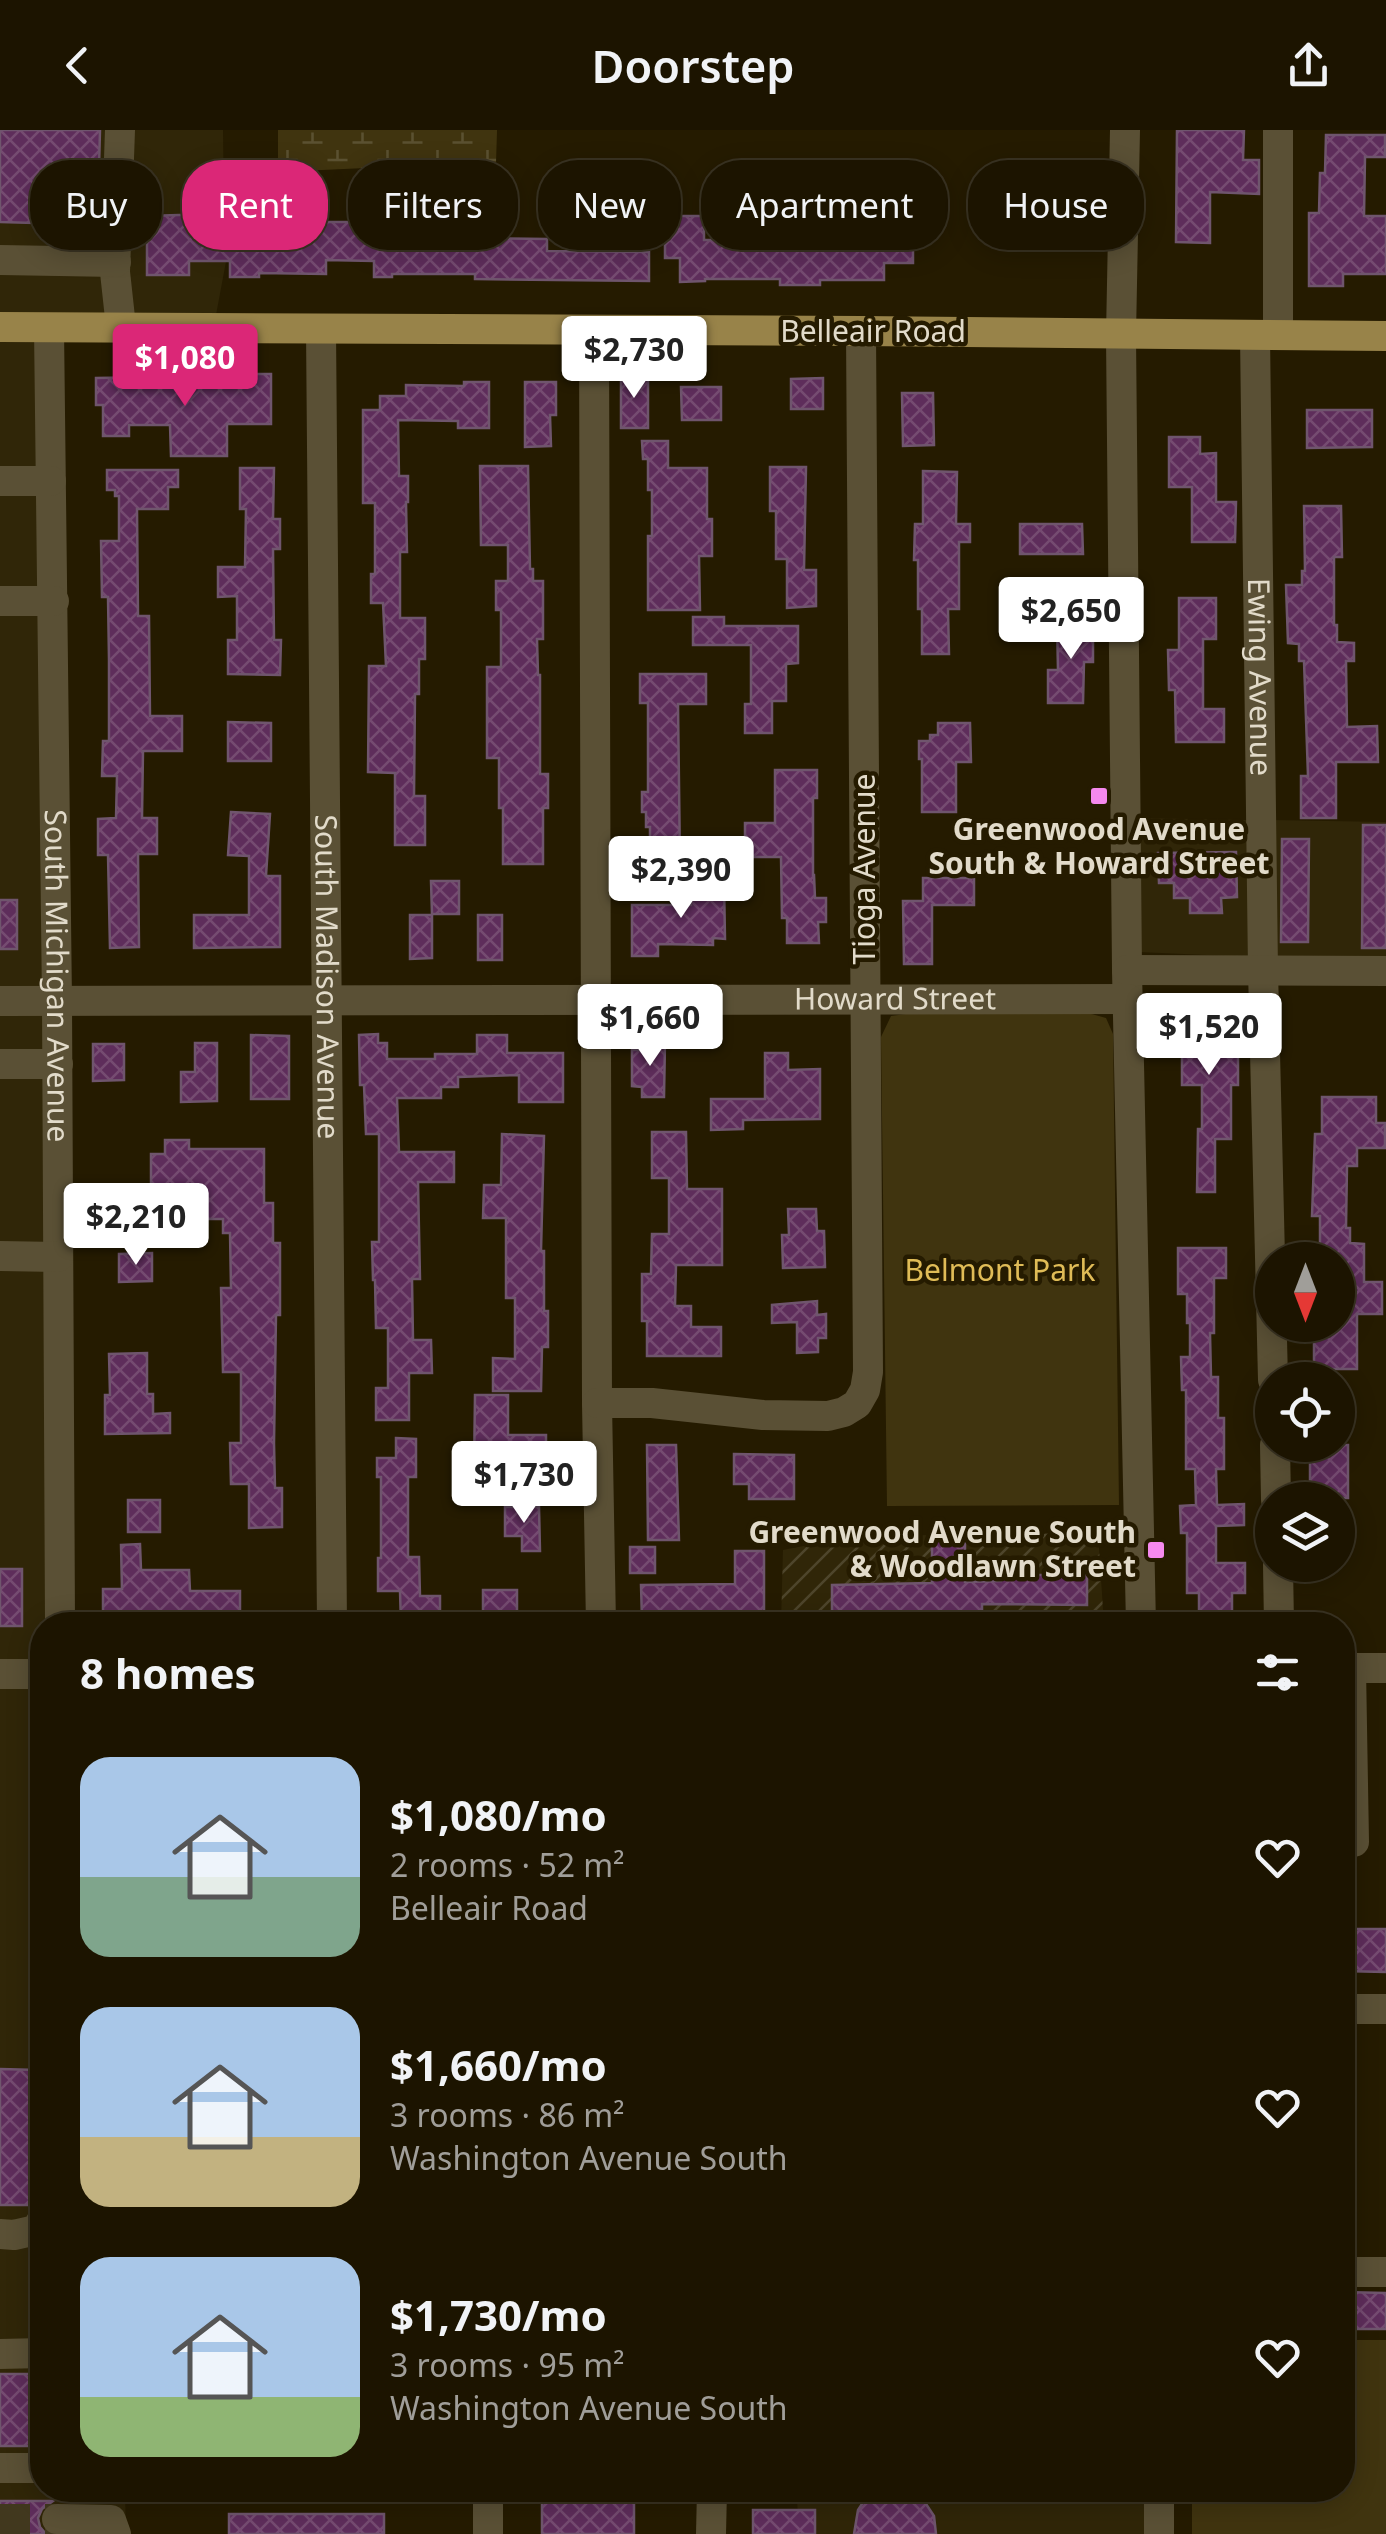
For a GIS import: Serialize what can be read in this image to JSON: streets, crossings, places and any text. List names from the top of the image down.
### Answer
{
  "streets": {
    "main road": ["Belleair Road"],
    "street": [
      "Ewing Avenue",
      "Tioga Avenue",
      "South Michigan Avenue",
      "South Madison Avenue",
      "Howard Street"
    ]
  },
  "crossings": [
    ["Belleair Road", "Ewing Avenue"],
    ["Belleair Road", "Tioga Avenue"],
    ["Belleair Road", "South Michigan Avenue"],
    ["Belleair Road", "South Madison Avenue"],
    ["Ewing Avenue", "Howard Street"],
    ["Tioga Avenue", "Howard Street"],
    ["South Michigan Avenue", "Howard Street"],
    ["South Madison Avenue", "Howard Street"]
  ],
  "parks": ["Belmont Park"],
  "places": {
    "transit": ["Greenwood Avenue South & Howard Street", "Greenwood Avenue South & Woodlawn Street"]
  },
  "north": "bottom",
  "page": {
    "header": "Doorstep",
    "chip": [
      "Buy",
      "Rent",
      "Filters",
      "New",
      "Apartment",
      "House"
    ],
    "price": [
      "$2,730",
      "$1,080",
      "$2,650",
      "$2,390",
      "$1,660",
      "$1,520",
      "$2,210",
      "$1,730"
    ],
    "heading": "8 homes",
    "list": [
      {
        "name": "$1,080/mo",
        "note": "2 rooms · 52 m² · Belleair Road"
      },
      {
        "name": "$1,660/mo",
        "note": "3 rooms · 86 m² · Washington Avenue South"
      },
      {
        "name": "$1,730/mo",
        "note": "3 rooms · 95 m² · Washington Avenue South"
      }
    ]
  }
}
